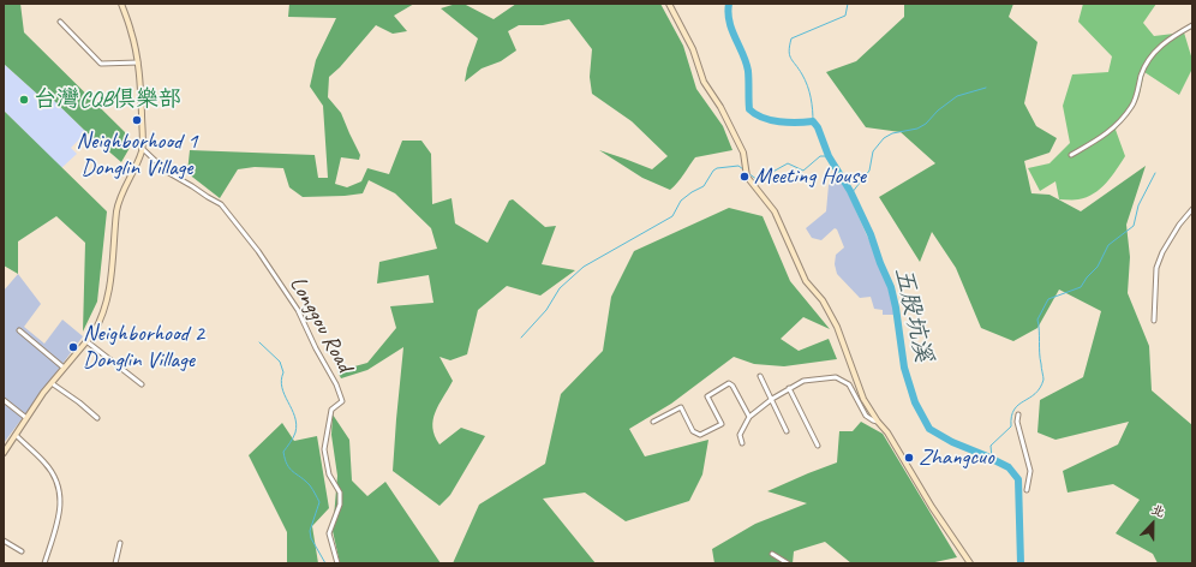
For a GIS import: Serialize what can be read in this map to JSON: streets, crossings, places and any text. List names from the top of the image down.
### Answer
{
  "streets": {
    "street": ["Longgou Road"]
  },
  "water": ["五股坑溪"],
  "places": [
    "台灣CQB俱樂部",
    "Neighborhood 1 Donglin Village",
    "Meeting House",
    "Neighborhood 2 Donglin Village",
    "Zhangcuo"
  ],
  "north": "top"
}
